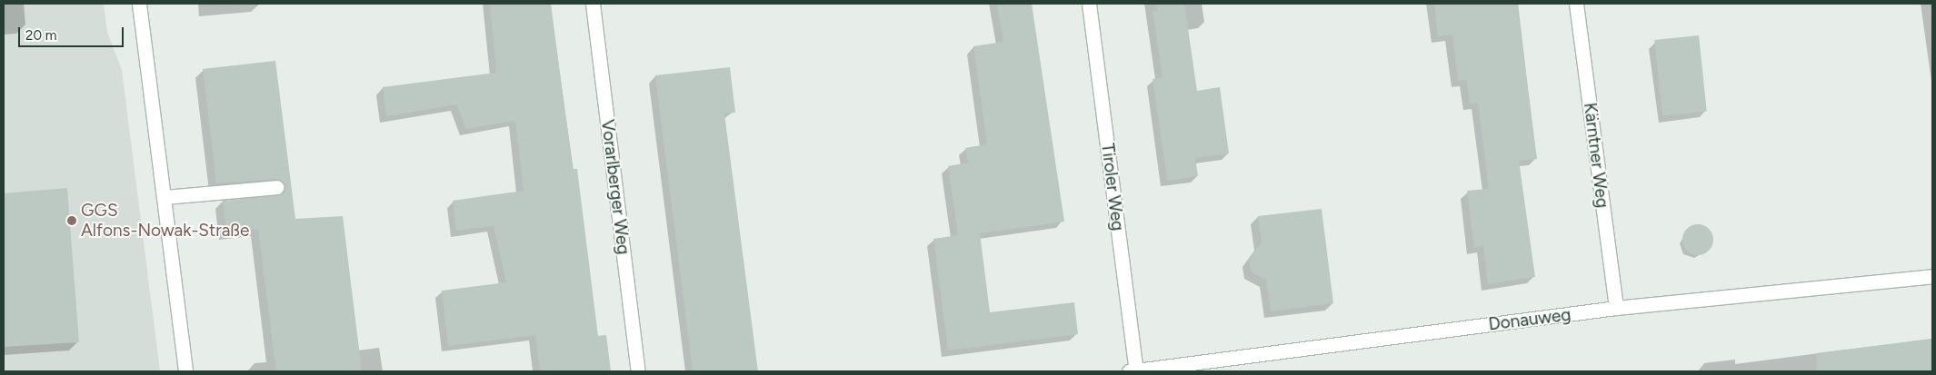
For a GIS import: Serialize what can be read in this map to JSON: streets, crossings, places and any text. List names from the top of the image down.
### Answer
{
  "streets": {
    "street": [
      "Kärntner Weg",
      "Vorarlberger Weg",
      "Tiroler Weg",
      "Donauweg"
    ]
  },
  "crossings": [
    ["Kärntner Weg", "Donauweg"],
    ["Tiroler Weg", "Donauweg"]
  ],
  "places": ["GGS Alfons-Nowak-Straße"],
  "scale_bar": "20 m"
}
